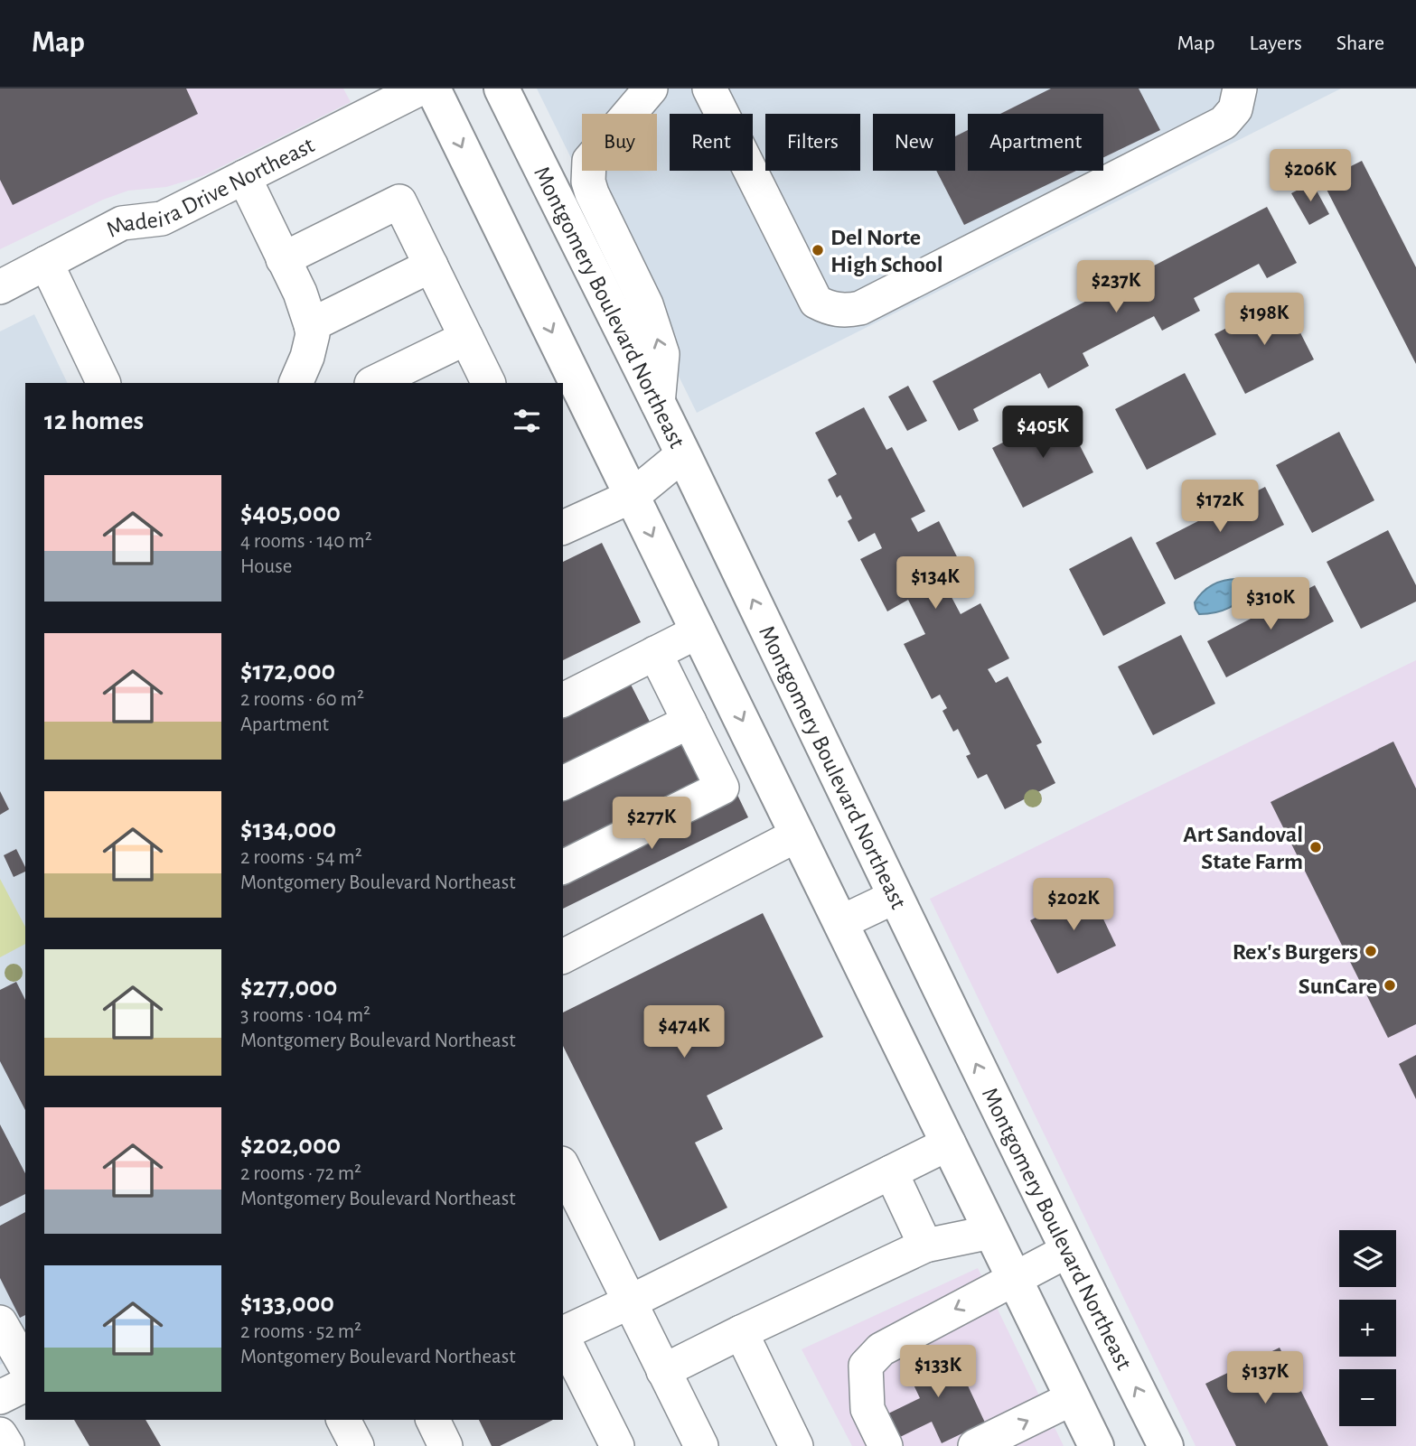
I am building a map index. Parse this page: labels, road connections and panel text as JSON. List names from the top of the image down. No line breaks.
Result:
{"streets":{"main road":["Montgomery Boulevard Northeast"],"street":["Madeira Drive Northeast"]},"places":["Del Norte High School","Art Sandoval State Farm","Rex's Burgers","SunCare"],"page":{"header":"Map","nav":["Map","Layers","Share"],"chip":["Buy","Rent","Filters","New","Apartment"],"price":["$206K","$237K","$198K","$405K","$172K","$134K","$310K","$277K","$202K","$474K","$133K","$137K"],"heading":"12 homes","list":[{"name":"$405,000","note":"4 rooms · 140 m² · House"},{"name":"$172,000","note":"2 rooms · 60 m² · Apartment"},{"name":"$134,000","note":"2 rooms · 54 m² · Montgomery Boulevard Northeast"},{"name":"$277,000","note":"3 rooms · 104 m² · Montgomery Boulevard Northeast"},{"name":"$202,000","note":"2 rooms · 72 m² · Montgomery Boulevard Northeast"},{"name":"$133,000","note":"2 rooms · 52 m² · Montgomery Boulevard Northeast"}],"map_buttons":["+","−"]}}
